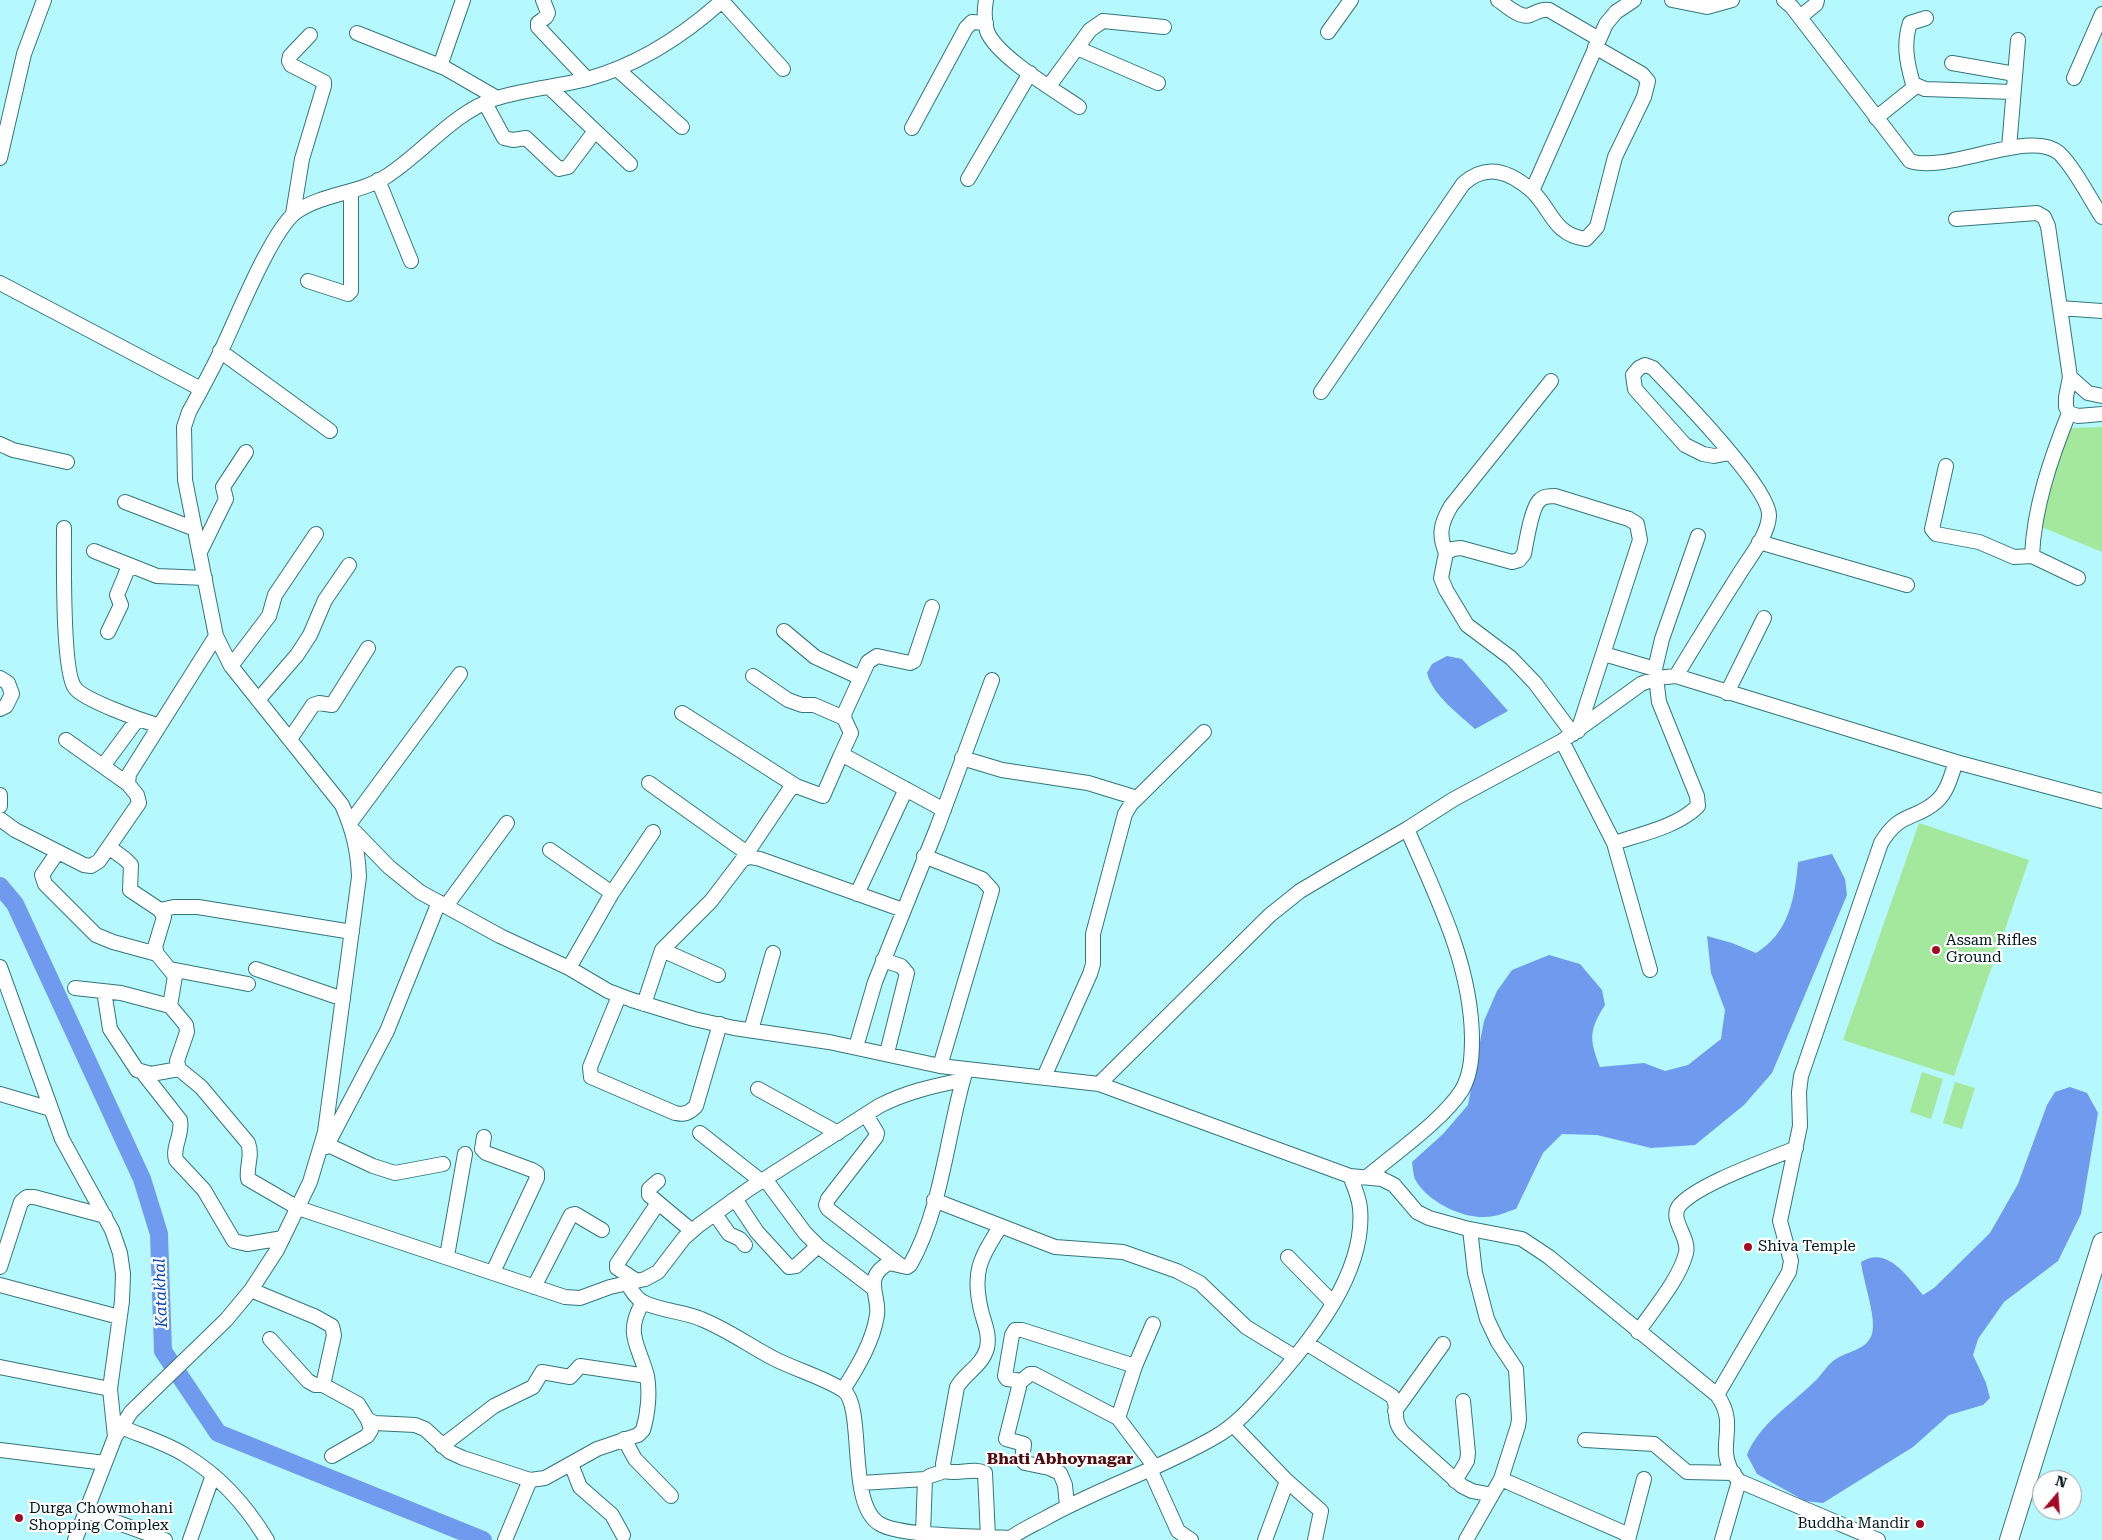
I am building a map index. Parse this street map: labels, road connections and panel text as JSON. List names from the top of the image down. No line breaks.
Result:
{"districts":["Bhati Abhoynagar"],"water":["Katakhal"],"places":["Assam Rifles Ground","Shiva Temple","Durga Chowmohani Shopping Complex","Buddha Mandir"],"north":"top"}
